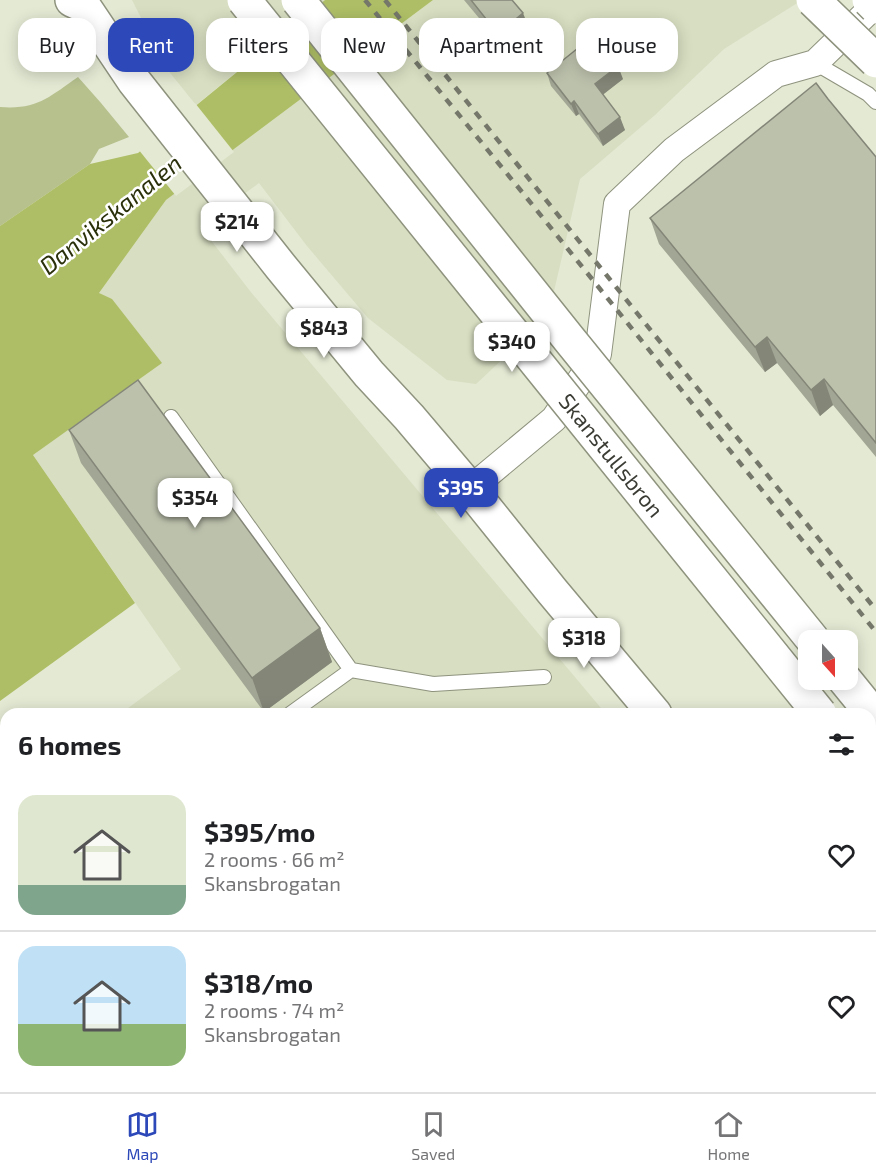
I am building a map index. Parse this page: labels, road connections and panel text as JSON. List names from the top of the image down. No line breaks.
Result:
{"streets":{"main road":["Skanstullsbron"]},"water":["Danvikskanalen"],"north":"bottom","page":{"chip":["Buy","Rent","Filters","New","Apartment","House"],"price":["$214","$843","$340","$395","$354","$318"],"heading":"6 homes","list":[{"name":"$395/mo","note":"2 rooms · 66 m² · Skansbrogatan"},{"name":"$318/mo","note":"2 rooms · 74 m² · Skansbrogatan"}],"tabs":["Map","Saved","Home"]}}
